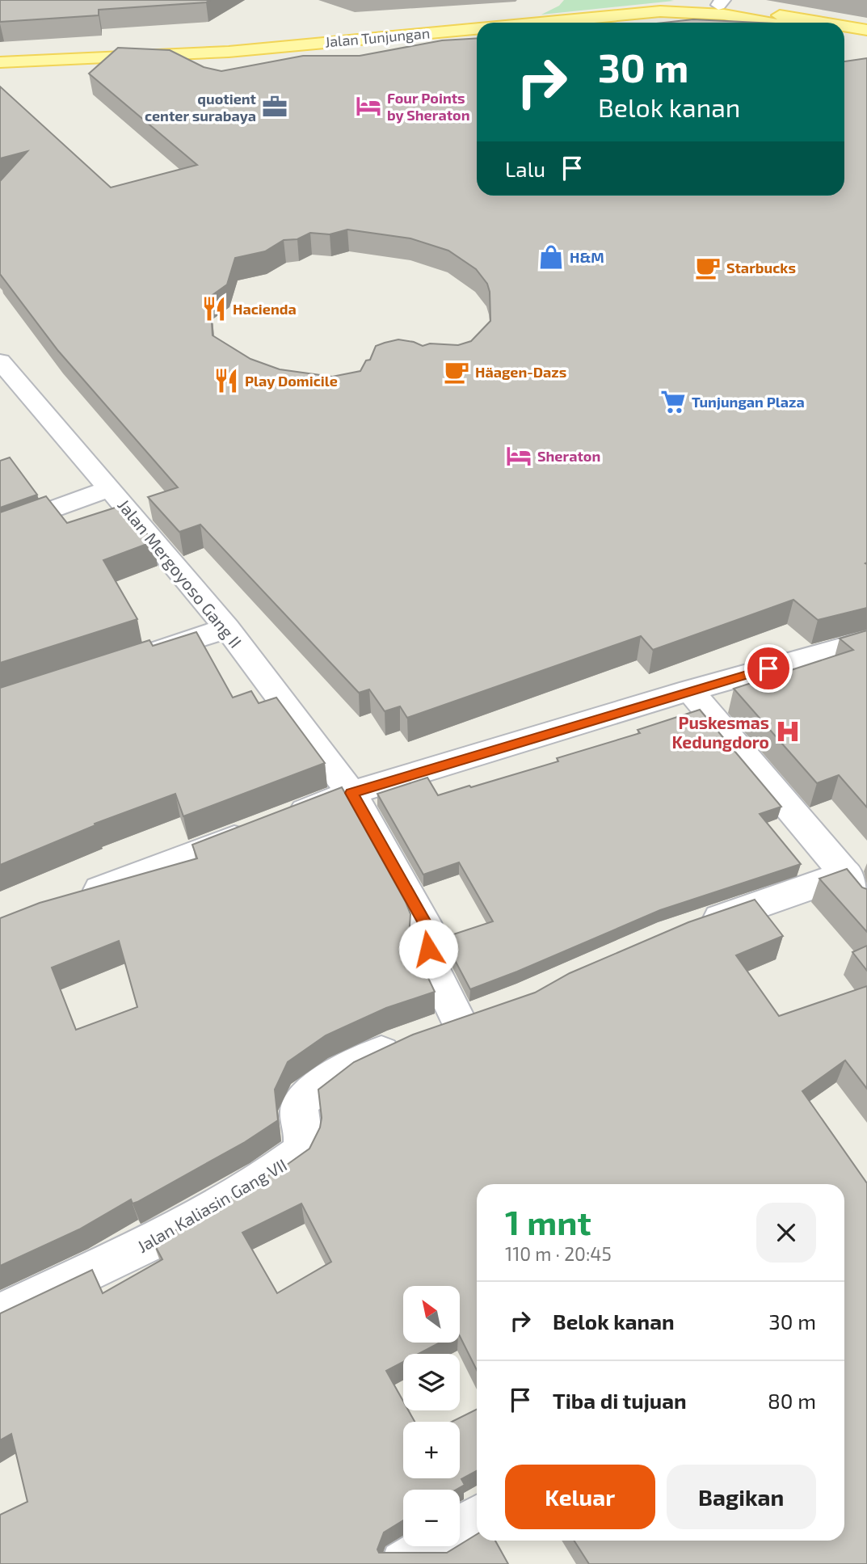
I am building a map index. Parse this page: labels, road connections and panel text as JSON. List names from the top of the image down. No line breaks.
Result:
{"streets":{"main road":["Jalan Tunjungan"],"street":["Jalan Mergoyoso Gang II","Jalan Kaliasin Gang VII"]},"crossings":[["Jalan Mergoyoso Gang II","Jalan Kaliasin Gang VII"]],"places":{"hotel":["Four Points by Sheraton","Sheraton"],"office":["quotient center surabaya"],"shop":["H&M"],"cafe":["Starbucks","Häagen-Dazs"],"restaurant":["Hacienda","Play Domicile"],"supermarket":["Tunjungan Plaza"],"hospital":["Puskesmas Kedungdoro"]},"north":"top left","page":{"turn":["30 m","Belok kanan"],"then":"Lalu","heading":["1 mnt","110 m · 20:45"],"list":[{"name":"Belok kanan","value":"30 m"},{"name":"Tiba di tujuan","value":"80 m"}],"map_buttons":["+","−"],"buttons":["Keluar","Bagikan"]}}
